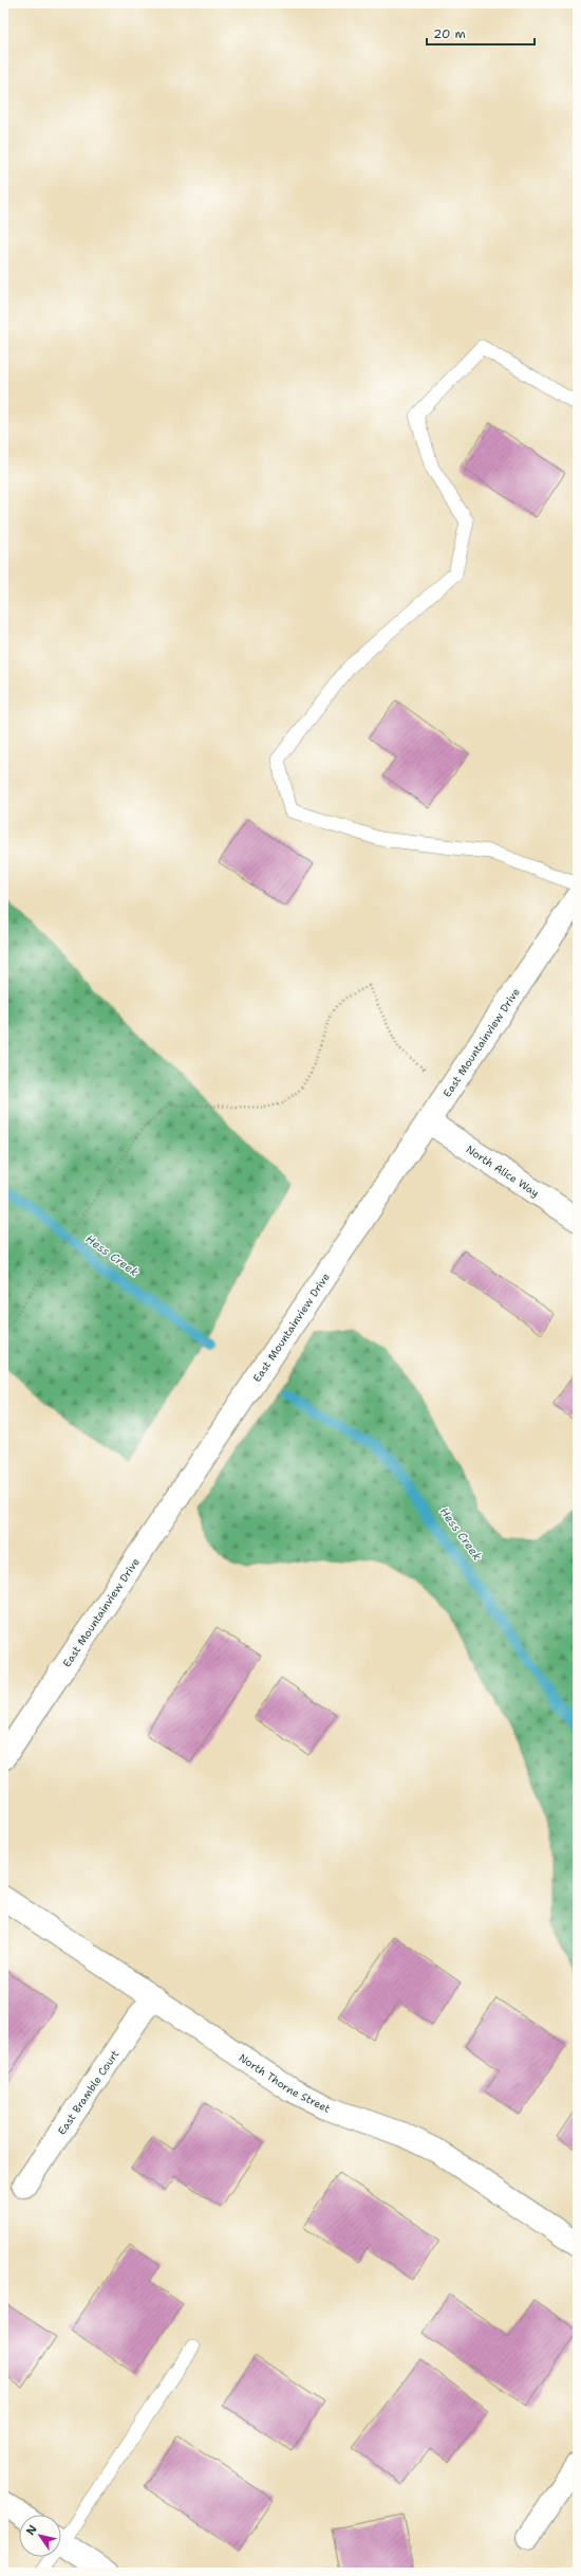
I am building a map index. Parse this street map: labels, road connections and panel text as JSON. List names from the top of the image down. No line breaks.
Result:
{"streets":{"street":["East Mountainview Drive","North Alice Way","North Thorne Street","East Bramble Court"]},"crossings":[["East Mountainview Drive","North Alice Way"],["North Thorne Street","East Bramble Court"]],"water":["Hess Creek"],"scale_bar":"20 m","north":"top left"}
